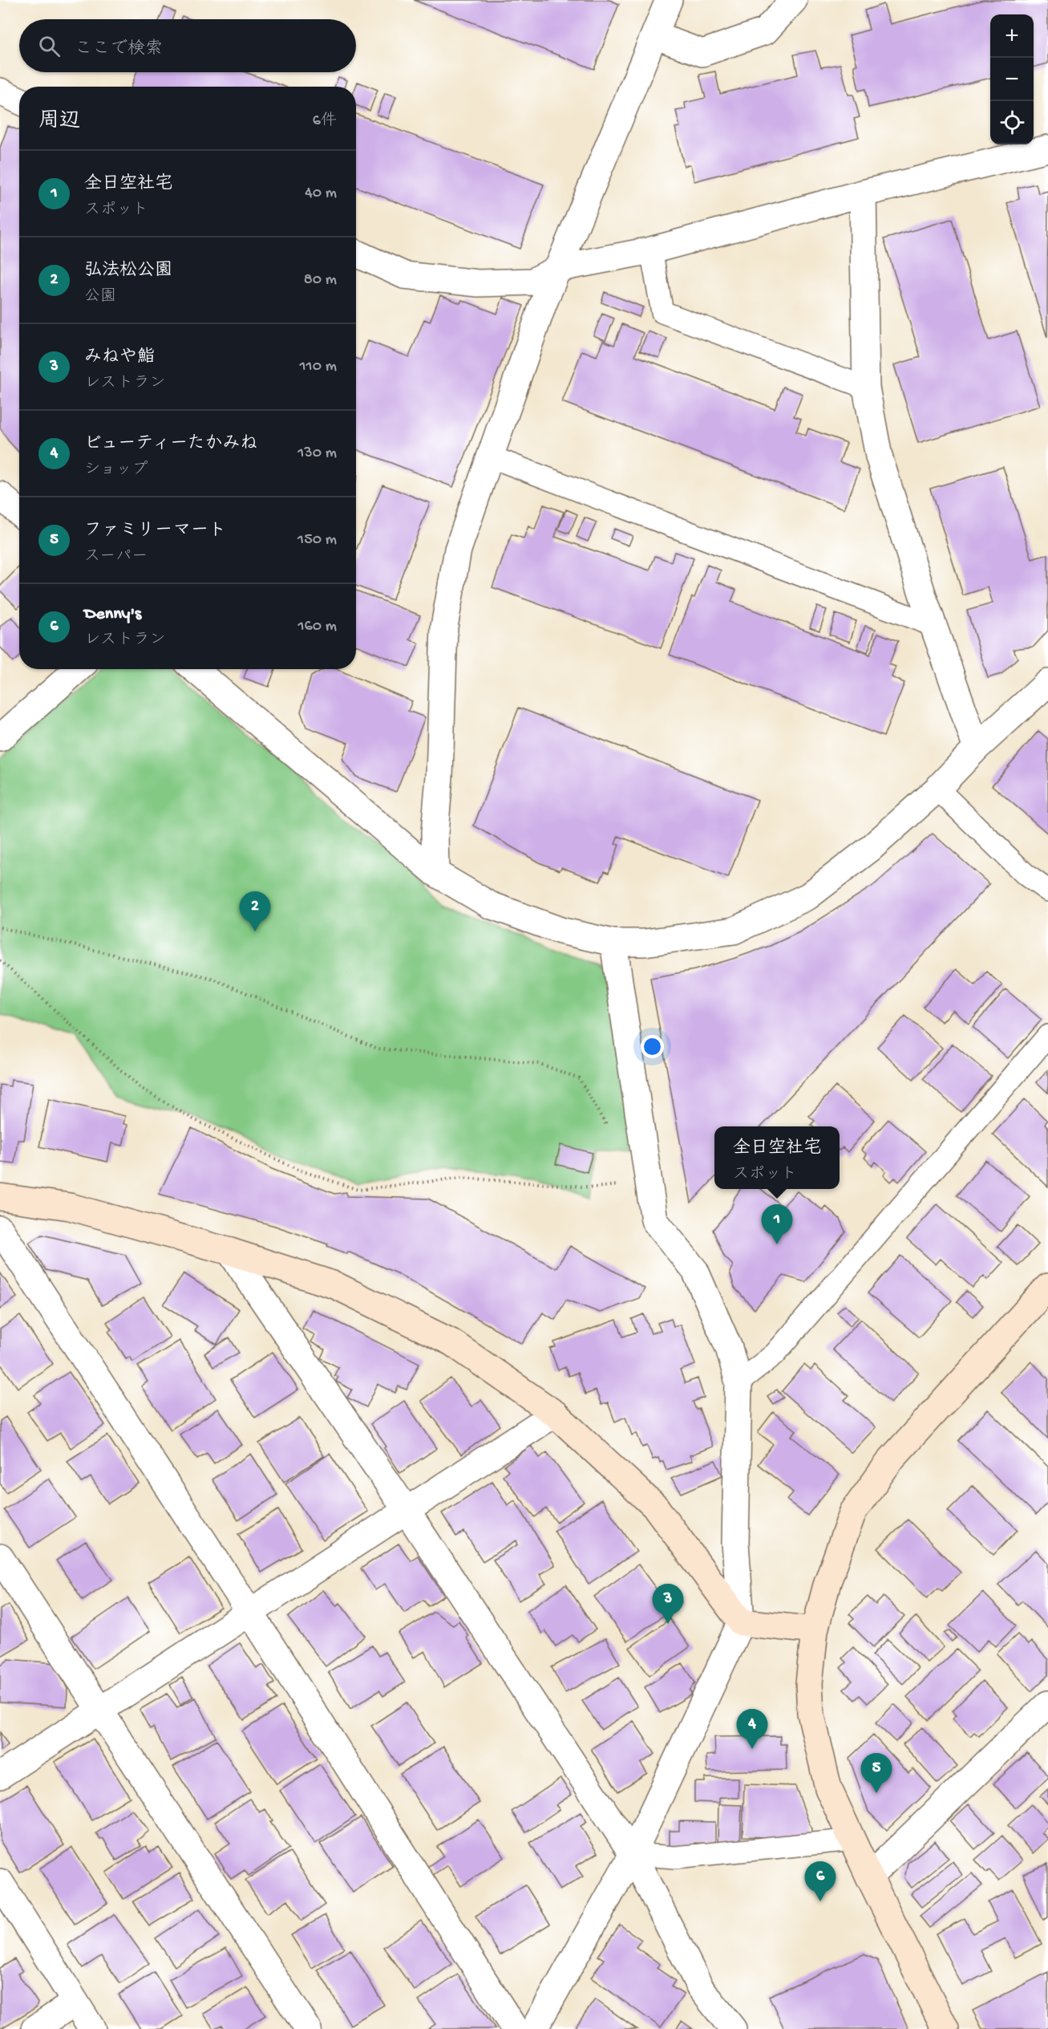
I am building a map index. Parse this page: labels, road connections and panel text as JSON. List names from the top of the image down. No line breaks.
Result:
{"page":{"map_buttons":["+","−"],"search":"ここで検索","heading":["周辺","6件"],"list":[{"mark":"1","name":"全日空社宅","note":"スポット","value":"40 m"},{"mark":"2","name":"弘法松公園","note":"公園","value":"80 m"},{"mark":"3","name":"みねや鮨","note":"レストラン","value":"110 m"},{"mark":"4","name":"ビューティーたかみね","note":"ショップ","value":"130 m"},{"mark":"5","name":"ファミリーマート","note":"スーパー","value":"150 m"},{"mark":"6","name":"Denny's","note":"レストラン","value":"160 m"}],"pins":["2","1","3","4","5","6"],"popup":["全日空社宅","スポット"]}}
